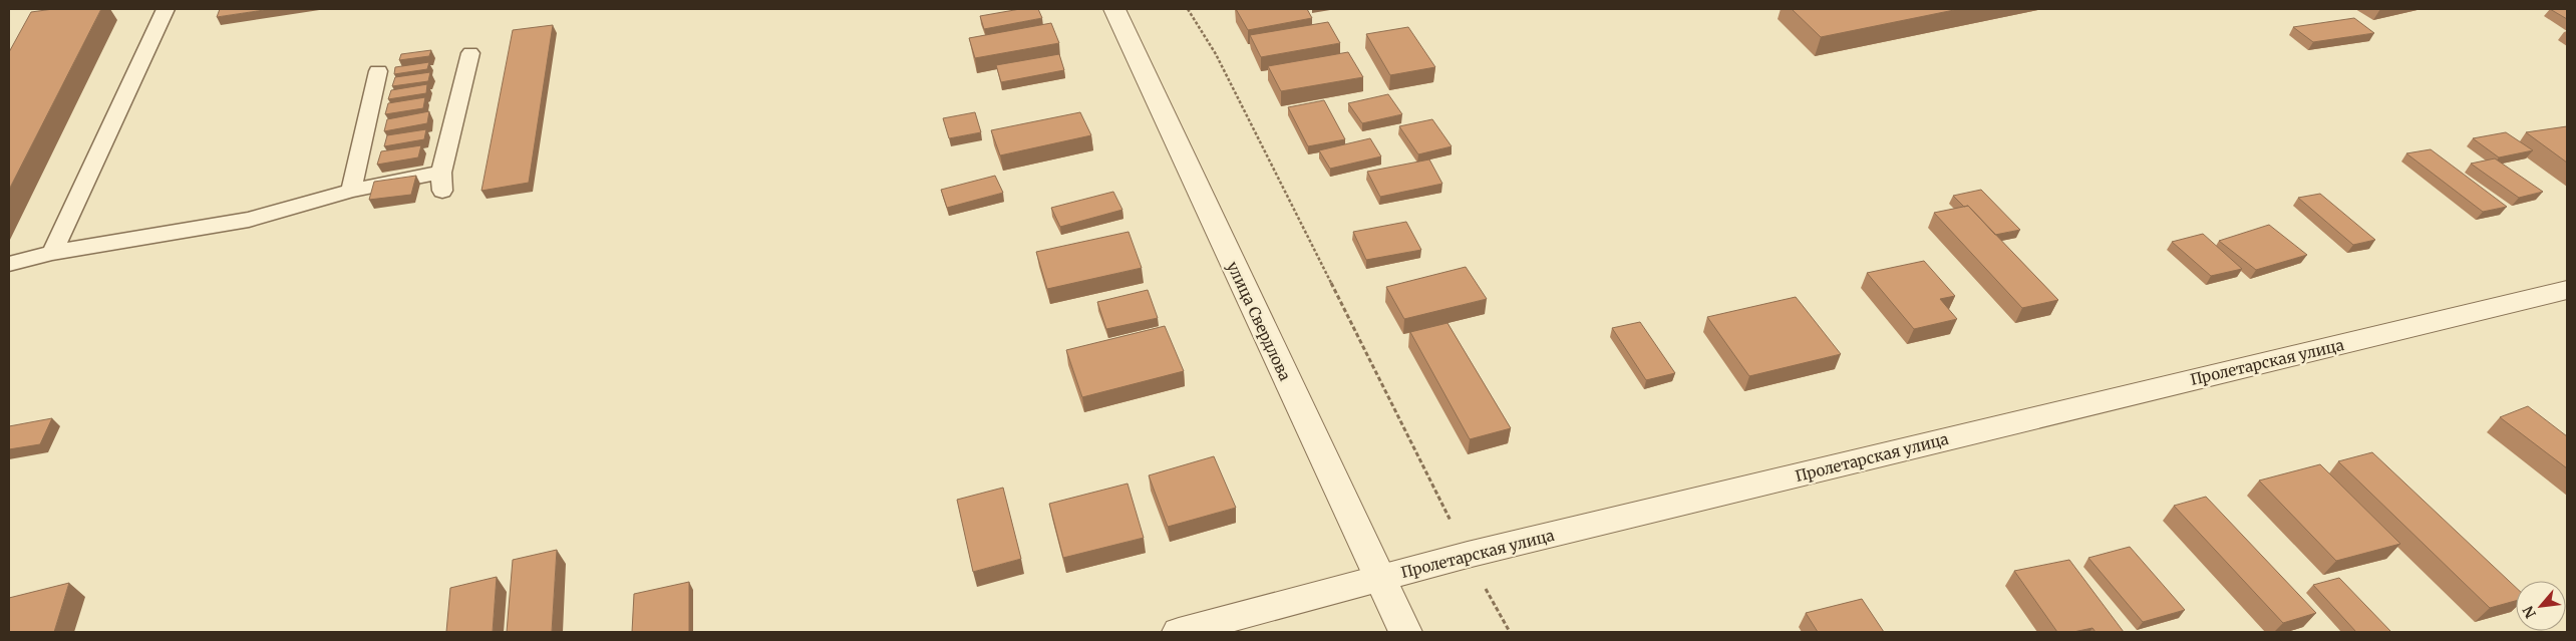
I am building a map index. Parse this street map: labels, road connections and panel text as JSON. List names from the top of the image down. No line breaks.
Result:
{"streets":{"street":["улица Свердлова","Пролетарская улица"]},"crossings":[["улица Свердлова","Пролетарская улица"]],"north":"bottom left"}
